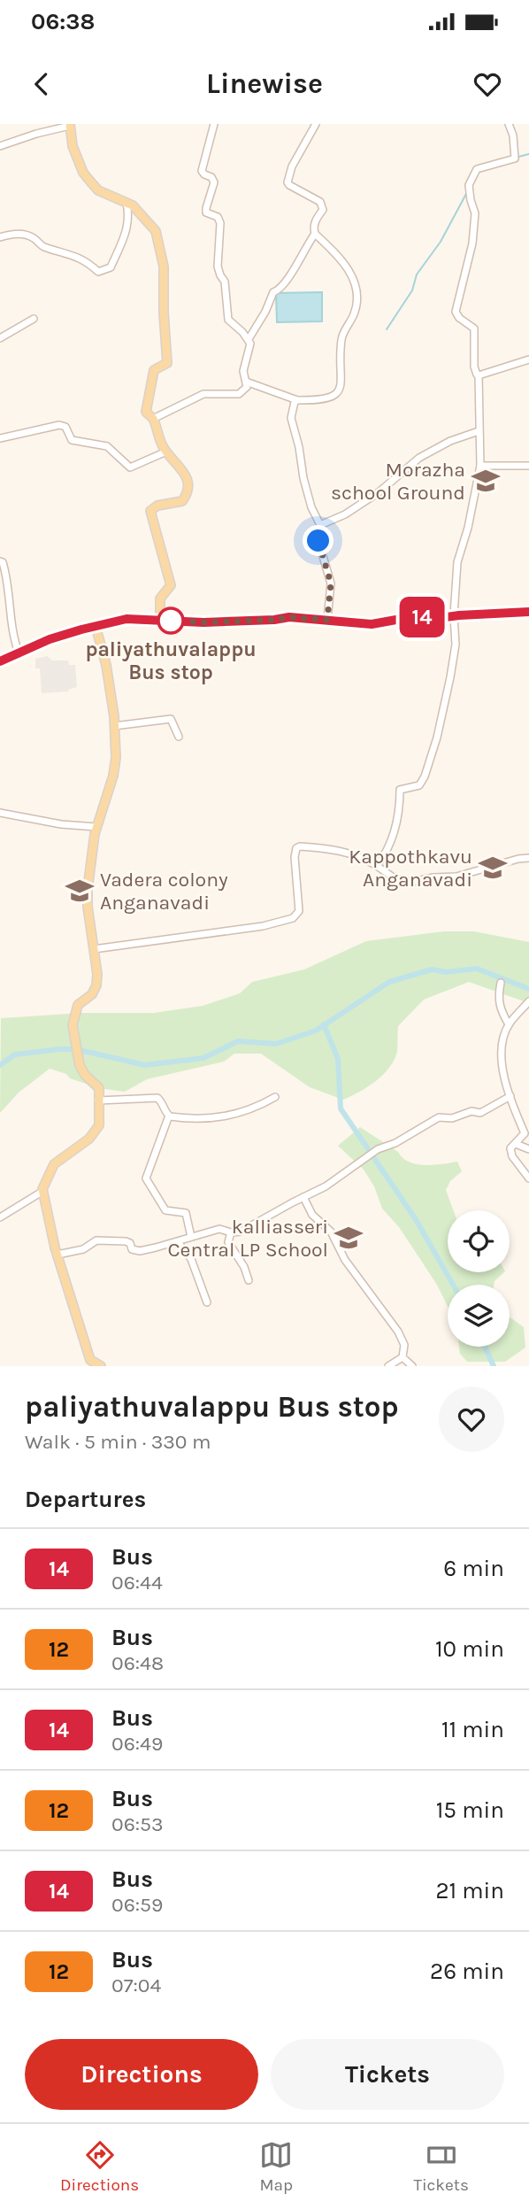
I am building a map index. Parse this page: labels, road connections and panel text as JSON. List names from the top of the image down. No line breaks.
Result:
{"places":{"school or university":["Morazha school Ground","Kappothkavu Anganavadi","Vadera colony Anganavadi","kalliasseri Central LP School"],"other":["paliyathuvalappu Bus stop"]},"lines":["bus line 14"],"page":{"status":"06:38","header":"Linewise","on_map":"14","heading":[["paliyathuvalappu Bus stop","Walk · 5 min · 330 m"],"Departures"],"list":[{"mark":"14","name":"Bus","note":"06:44","value":"6 min"},{"mark":"12","name":"Bus","note":"06:48","value":"10 min"},{"mark":"14","name":"Bus","note":"06:49","value":"11 min"},{"mark":"12","name":"Bus","note":"06:53","value":"15 min"},{"mark":"14","name":"Bus","note":"06:59","value":"21 min"},{"mark":"12","name":"Bus","note":"07:04","value":"26 min"}],"buttons":["Directions","Tickets"],"tabs":["Directions","Map","Tickets"]}}
